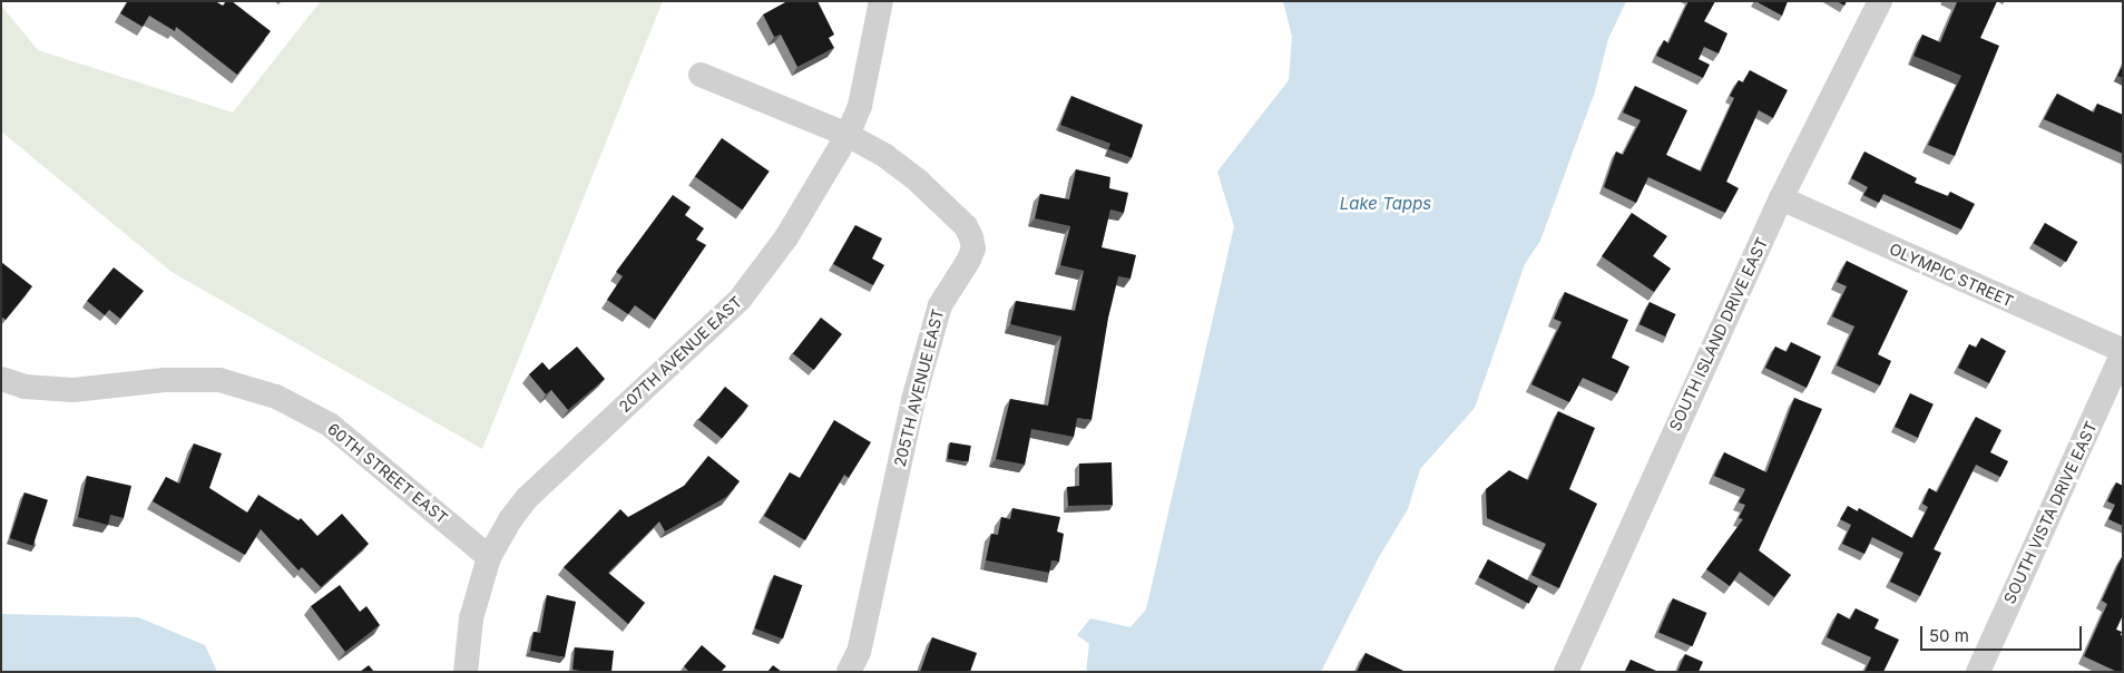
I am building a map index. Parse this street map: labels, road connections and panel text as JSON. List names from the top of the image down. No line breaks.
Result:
{"streets":{"street":["OLYMPIC STREET","SOUTH ISLAND DRIVE EAST","207TH AVENUE EAST","205TH AVENUE EAST","60TH STREET EAST","SOUTH VISTA DRIVE EAST"]},"crossings":[["OLYMPIC STREET","SOUTH ISLAND DRIVE EAST"],["OLYMPIC STREET","SOUTH VISTA DRIVE EAST"],["207TH AVENUE EAST","205TH AVENUE EAST"],["207TH AVENUE EAST","60TH STREET EAST"]],"water":["Lake Tapps"],"scale_bar":"50 m"}
